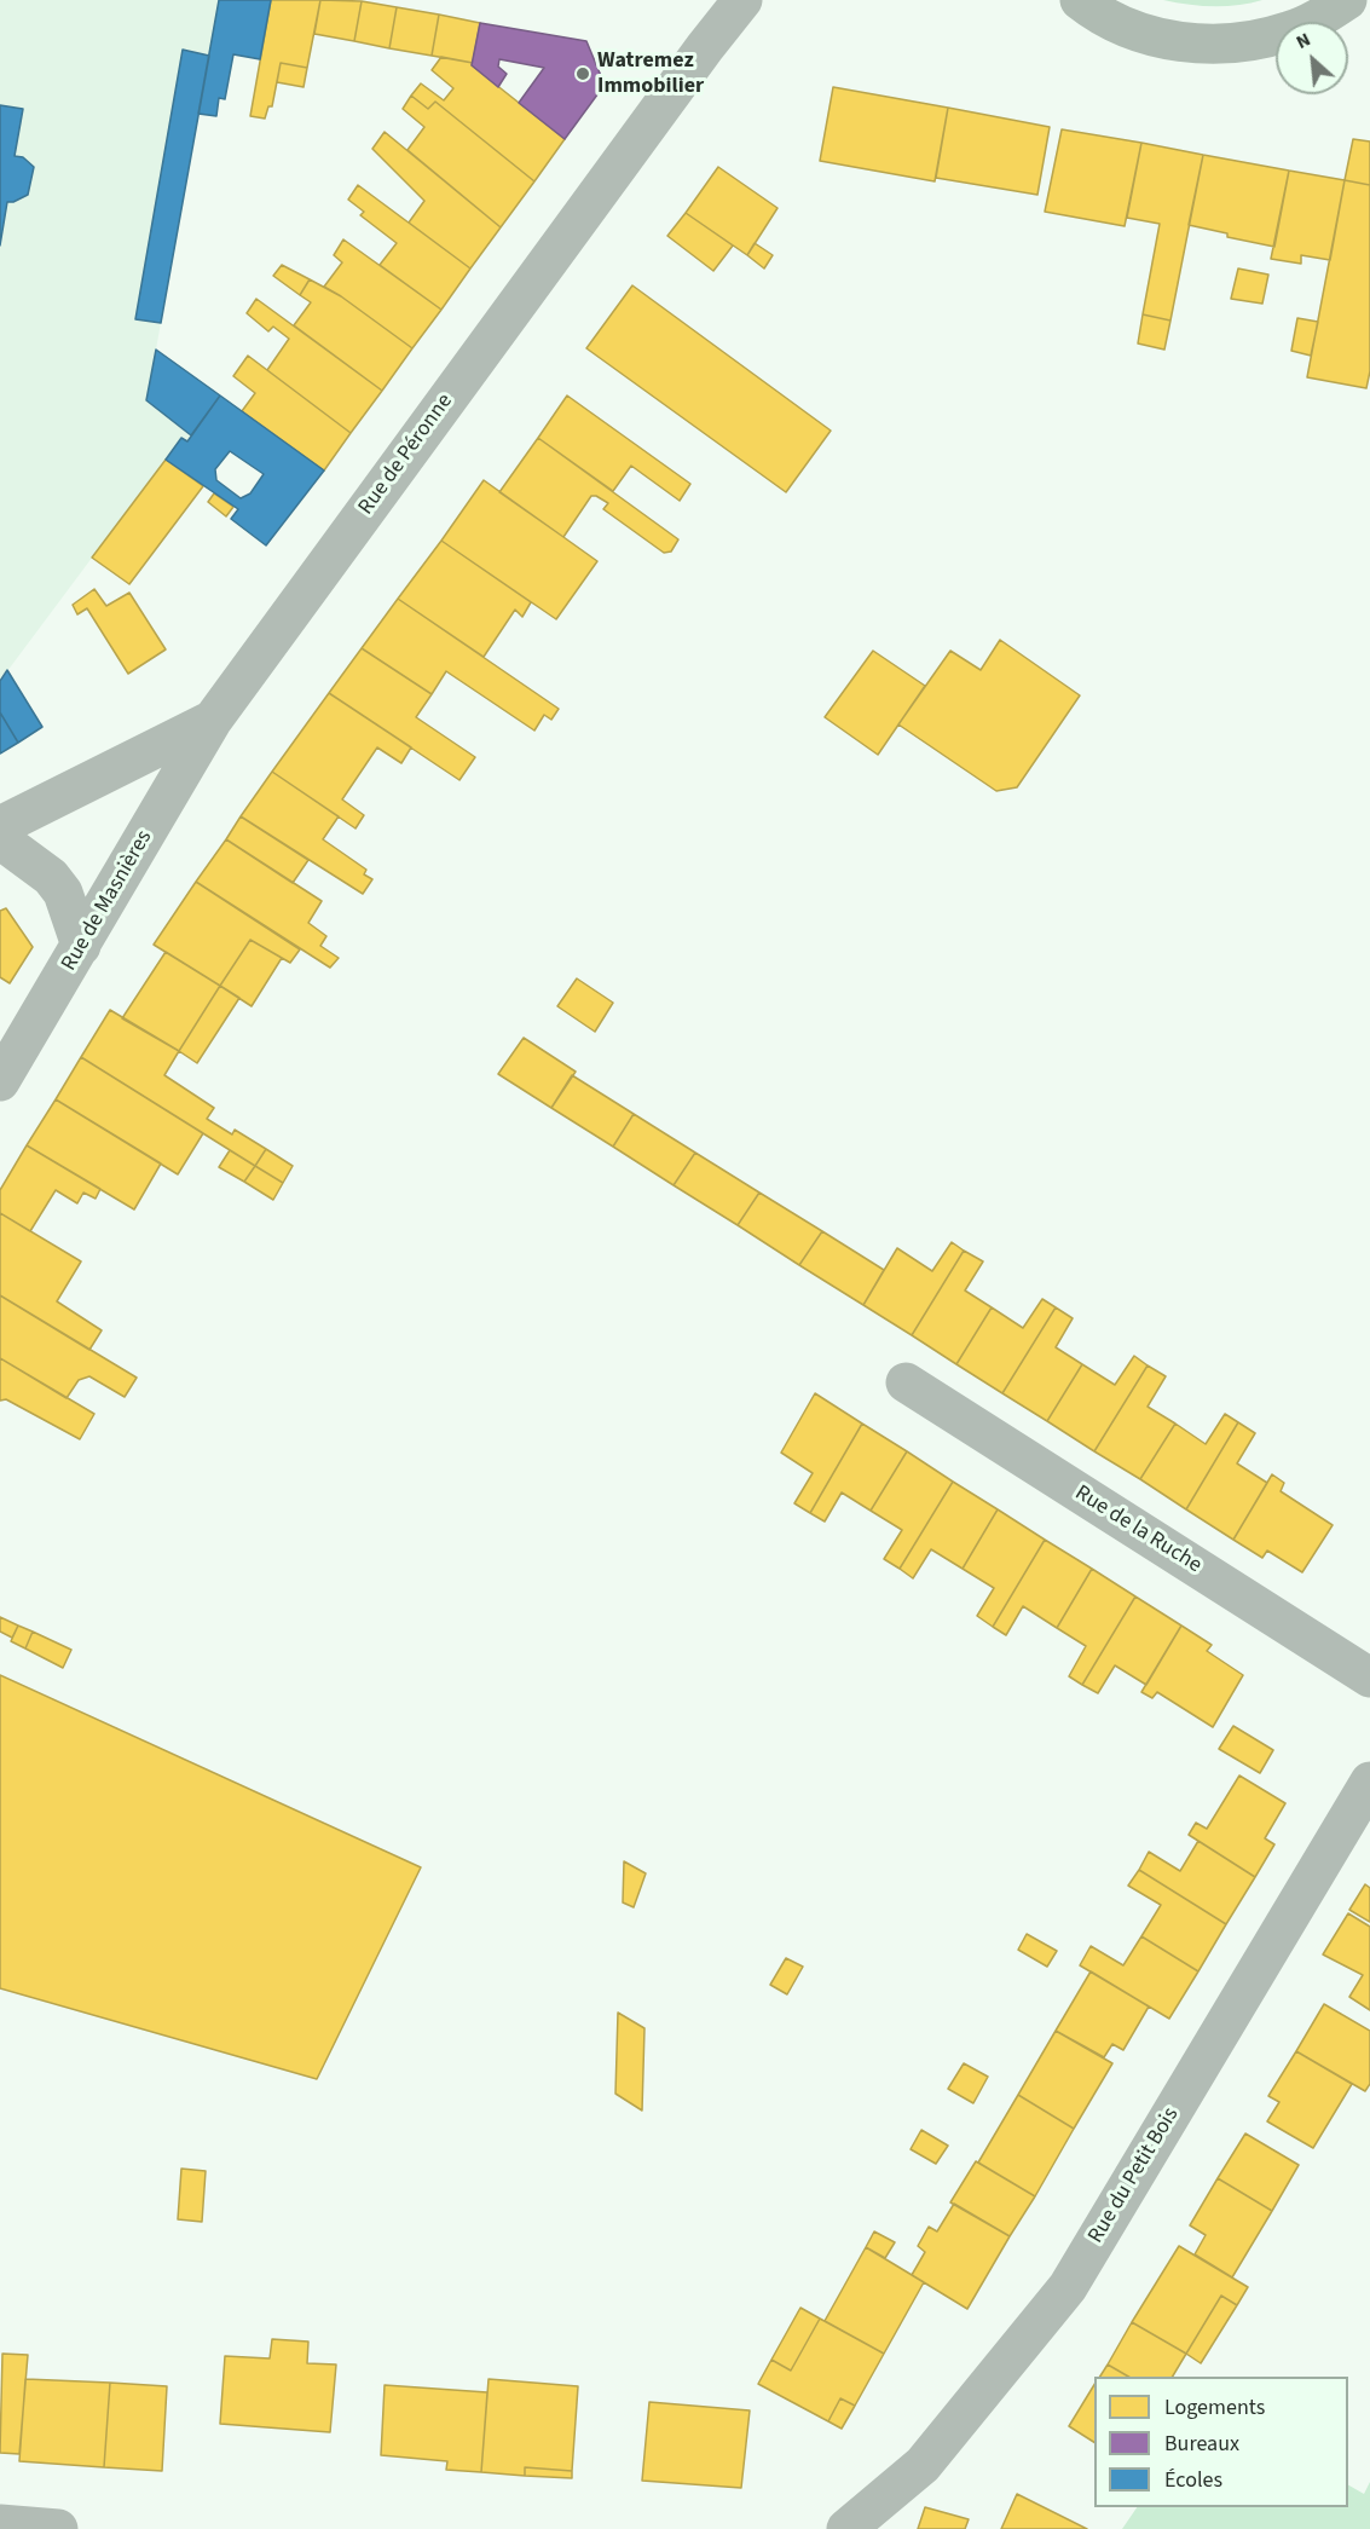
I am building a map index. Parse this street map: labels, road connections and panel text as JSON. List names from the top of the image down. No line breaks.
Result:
{"streets":{"street":["Rue de Péronne","Rue de Masnières","Rue de la Ruche","Rue du Petit Bois"]},"crossings":[["Rue de Péronne","Rue de Masnières"]],"places":["Watremez Immobilier"],"legend":["Logements","Bureaux","Écoles"],"north":"top left"}
